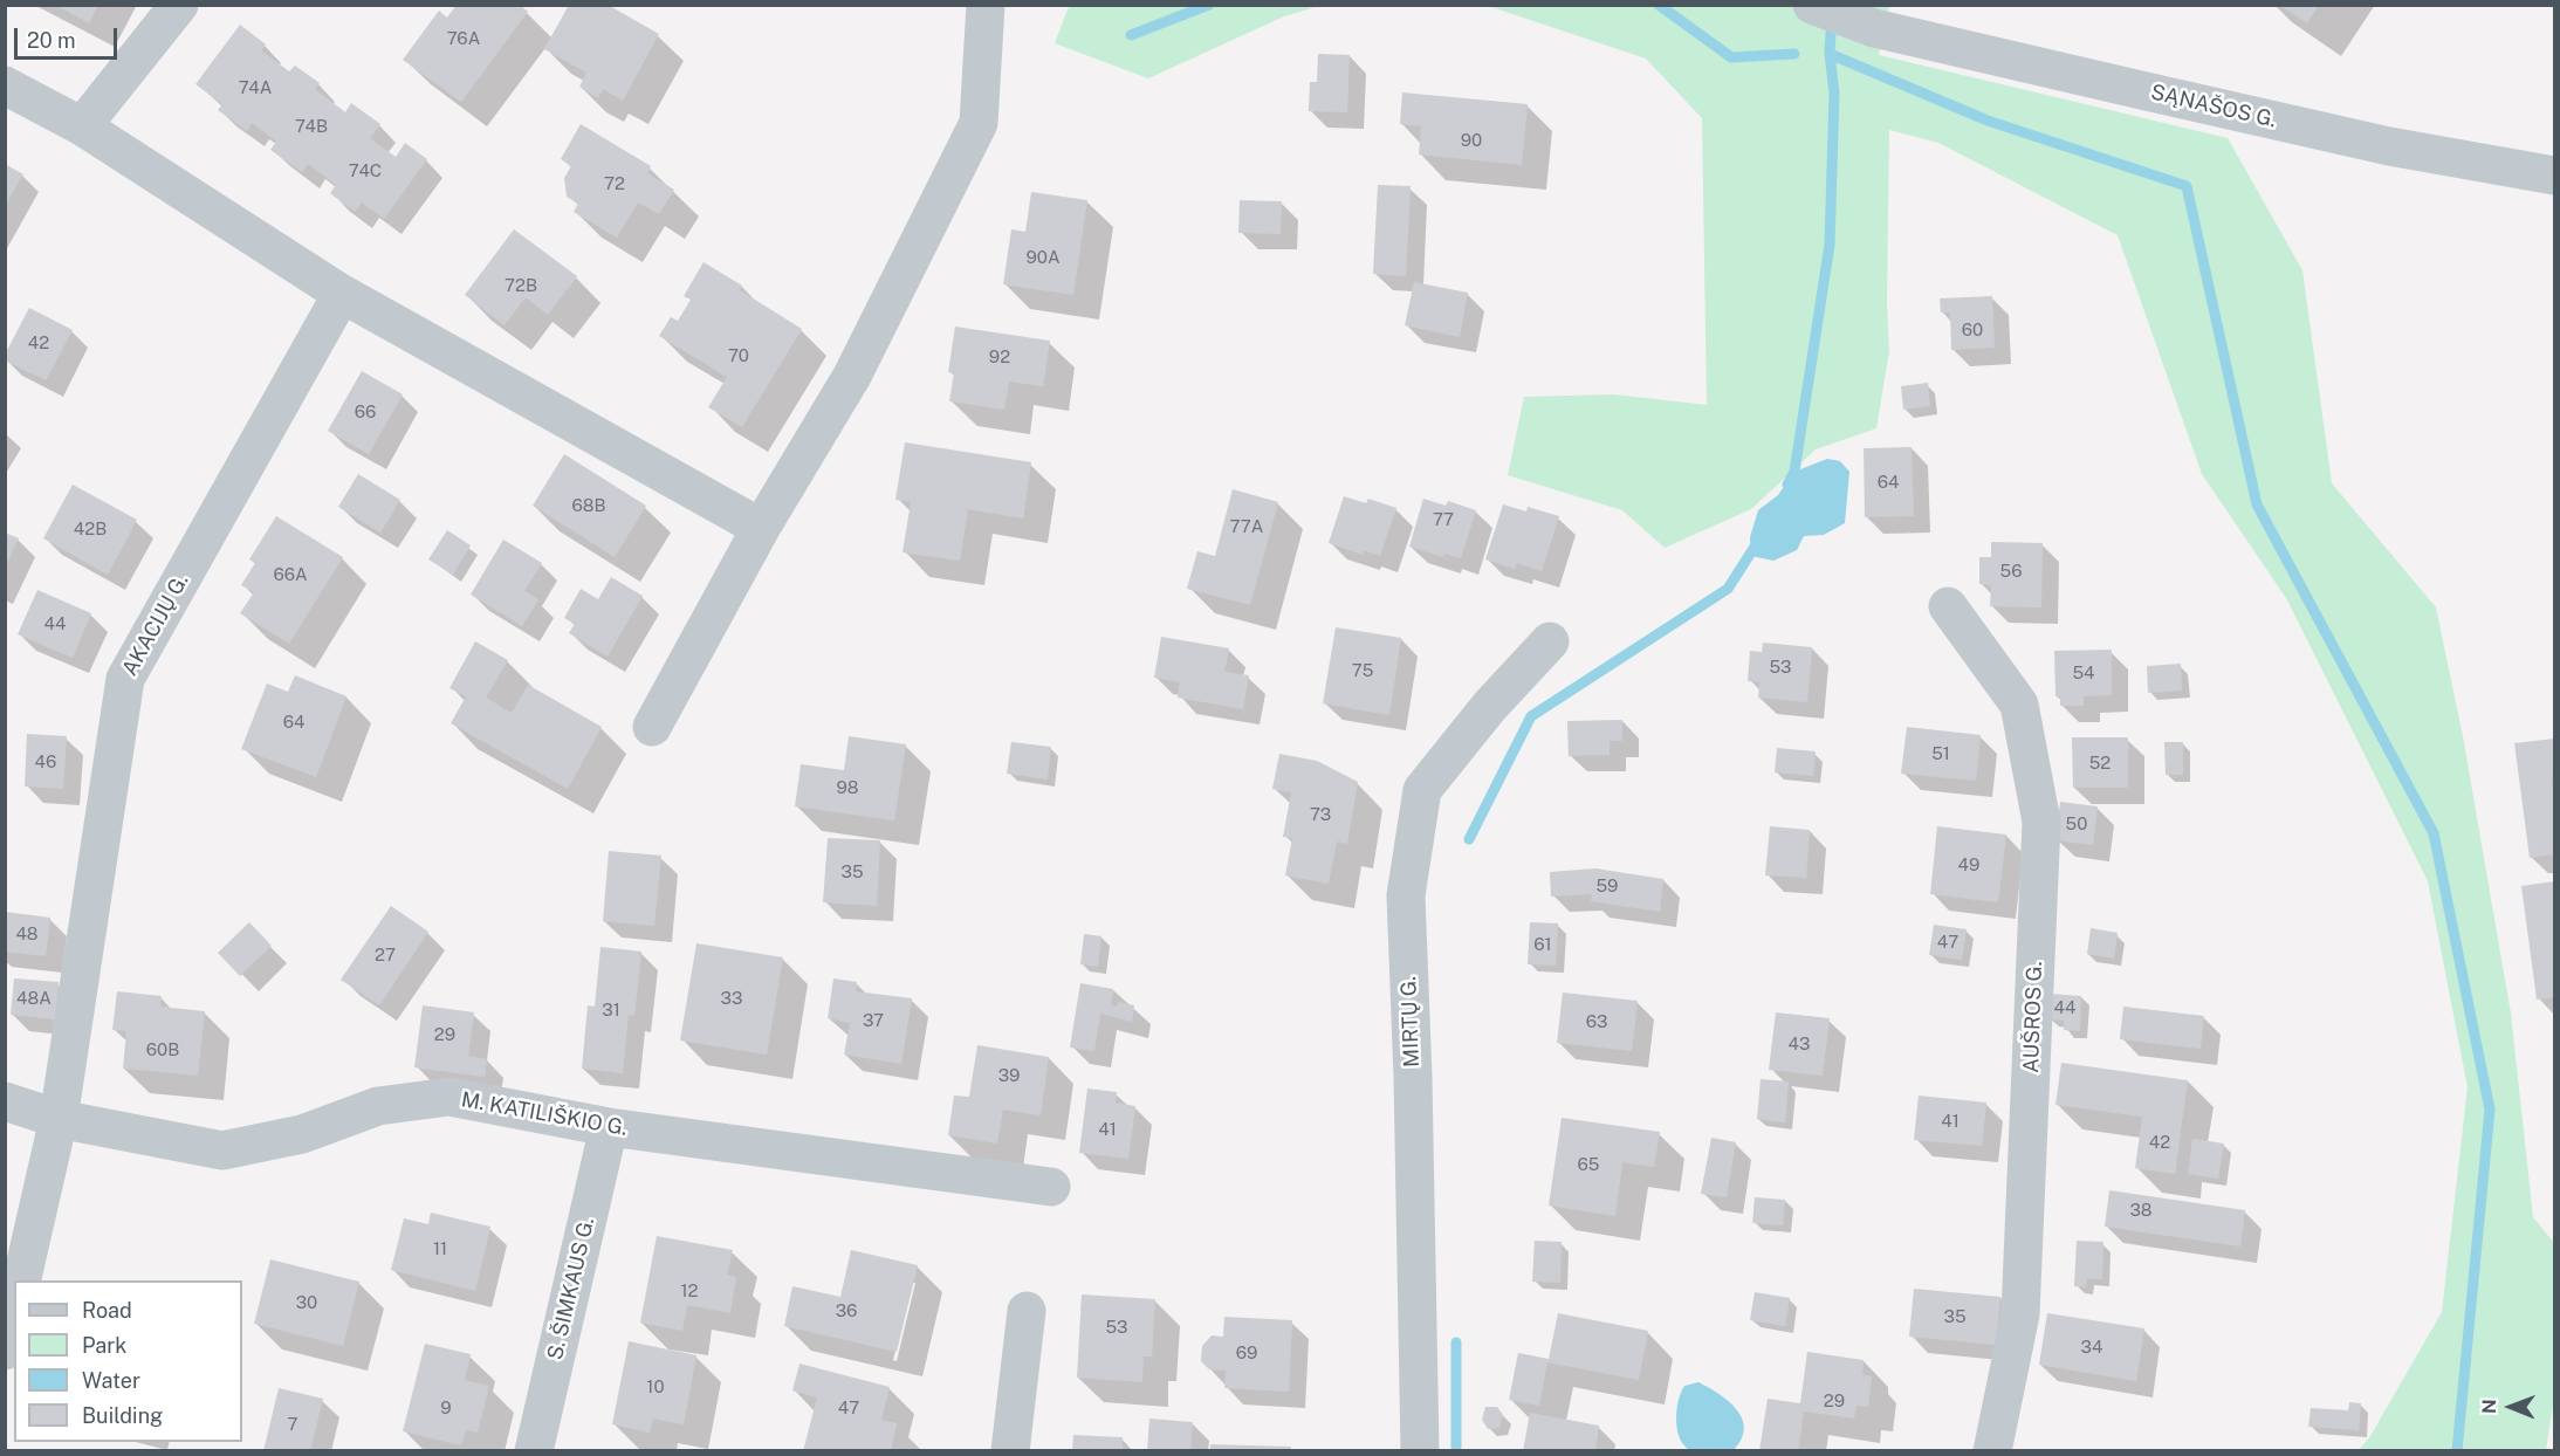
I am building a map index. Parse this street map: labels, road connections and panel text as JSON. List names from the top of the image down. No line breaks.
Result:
{"streets":{"street":["SĄNAŠOS G.","AKACIJŲ G.","AUŠROS G.","MIRTŲ G.","M. KATILIŠKIO G.","S. ŠIMKAUS G."]},"crossings":[["AKACIJŲ G.","M. KATILIŠKIO G."],["M. KATILIŠKIO G.","S. ŠIMKAUS G."]],"house_numbers":["76A","74A","74B","90","74C","72","90A","72B","60","42","70","92","66","64","68B","77","77A","42B","56","66A","44","53","75","54","64","51","46","52","98","73","50","49","35","59","48","47","61","27","48A","33","44","31","37","63","29","43","60B","39","41","41","42","65","38","11","12","30","36","35","53","34","69","10","29","9","47","7"],"legend":["Road","Park","Water","Building"],"scale_bar":"20 m","north":"left"}
